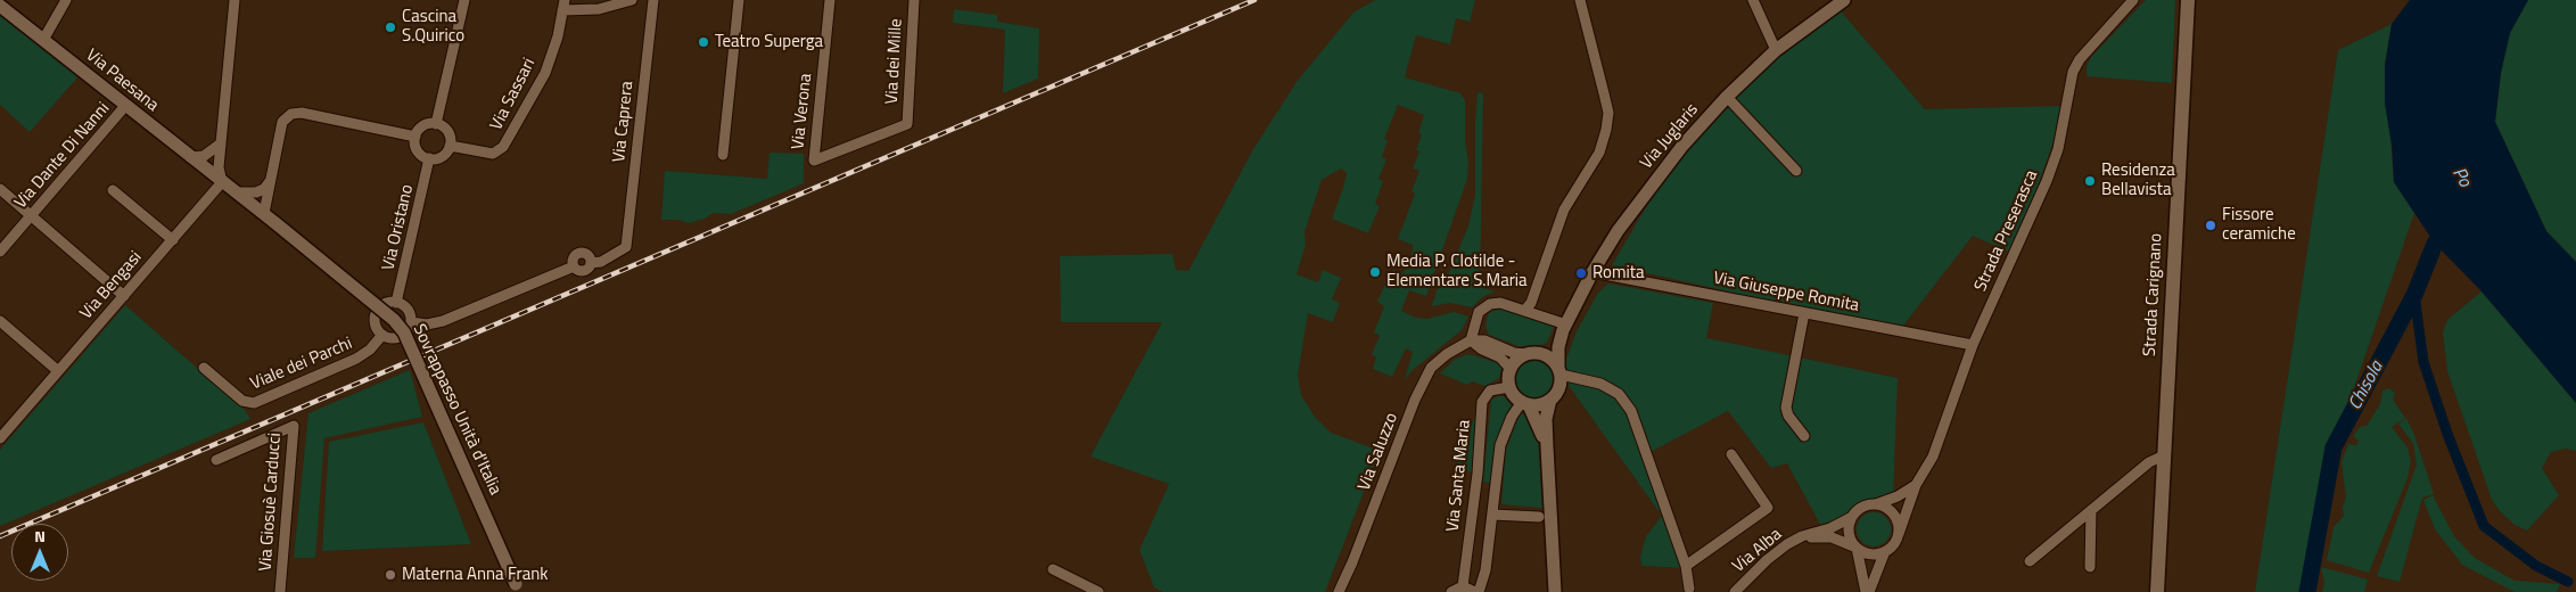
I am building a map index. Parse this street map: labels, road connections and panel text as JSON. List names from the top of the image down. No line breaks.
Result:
{"streets":{"main road":["Strada Carignano"],"street":["Via dei Mille","Via Paesana","Via Sassari","Via Verona","Via Caprera","Via Juglaris","Via Dante Di Nanni","Via Oristano","Strada Preserasca","Via Bengasi","Via Giuseppe Romita","Viale dei Parchi","Sovrappasso Unità d'Italia","Via Saluzzo","Via Santa Maria","Via Giosuè Carducci","Via Alba"]},"crossings":[["Via dei Mille","Via Verona"],["Via Paesana","Via Dante Di Nanni"],["Via Paesana","Via Bengasi"],["Via Paesana","Sovrappasso Unità d'Italia"],["Via Sassari","Via Oristano"],["Via Caprera","Via Oristano"],["Via Caprera","Viale dei Parchi"],["Via Juglaris","Via Giuseppe Romita"],["Via Juglaris","Via Santa Maria"],["Via Oristano","Viale dei Parchi"],["Strada Preserasca","Via Giuseppe Romita"],["Strada Preserasca","Via Alba"],["Via Bengasi","Sovrappasso Unità d'Italia"]],"water":["Po","Chisola"],"places":["Cascina S.Quirico","Teatro Superga","Residenza Bellavista","Fissore ceramiche","Media P. Clotilde - Elementare S.Maria","Romita","Materna Anna Frank"],"north":"top"}
